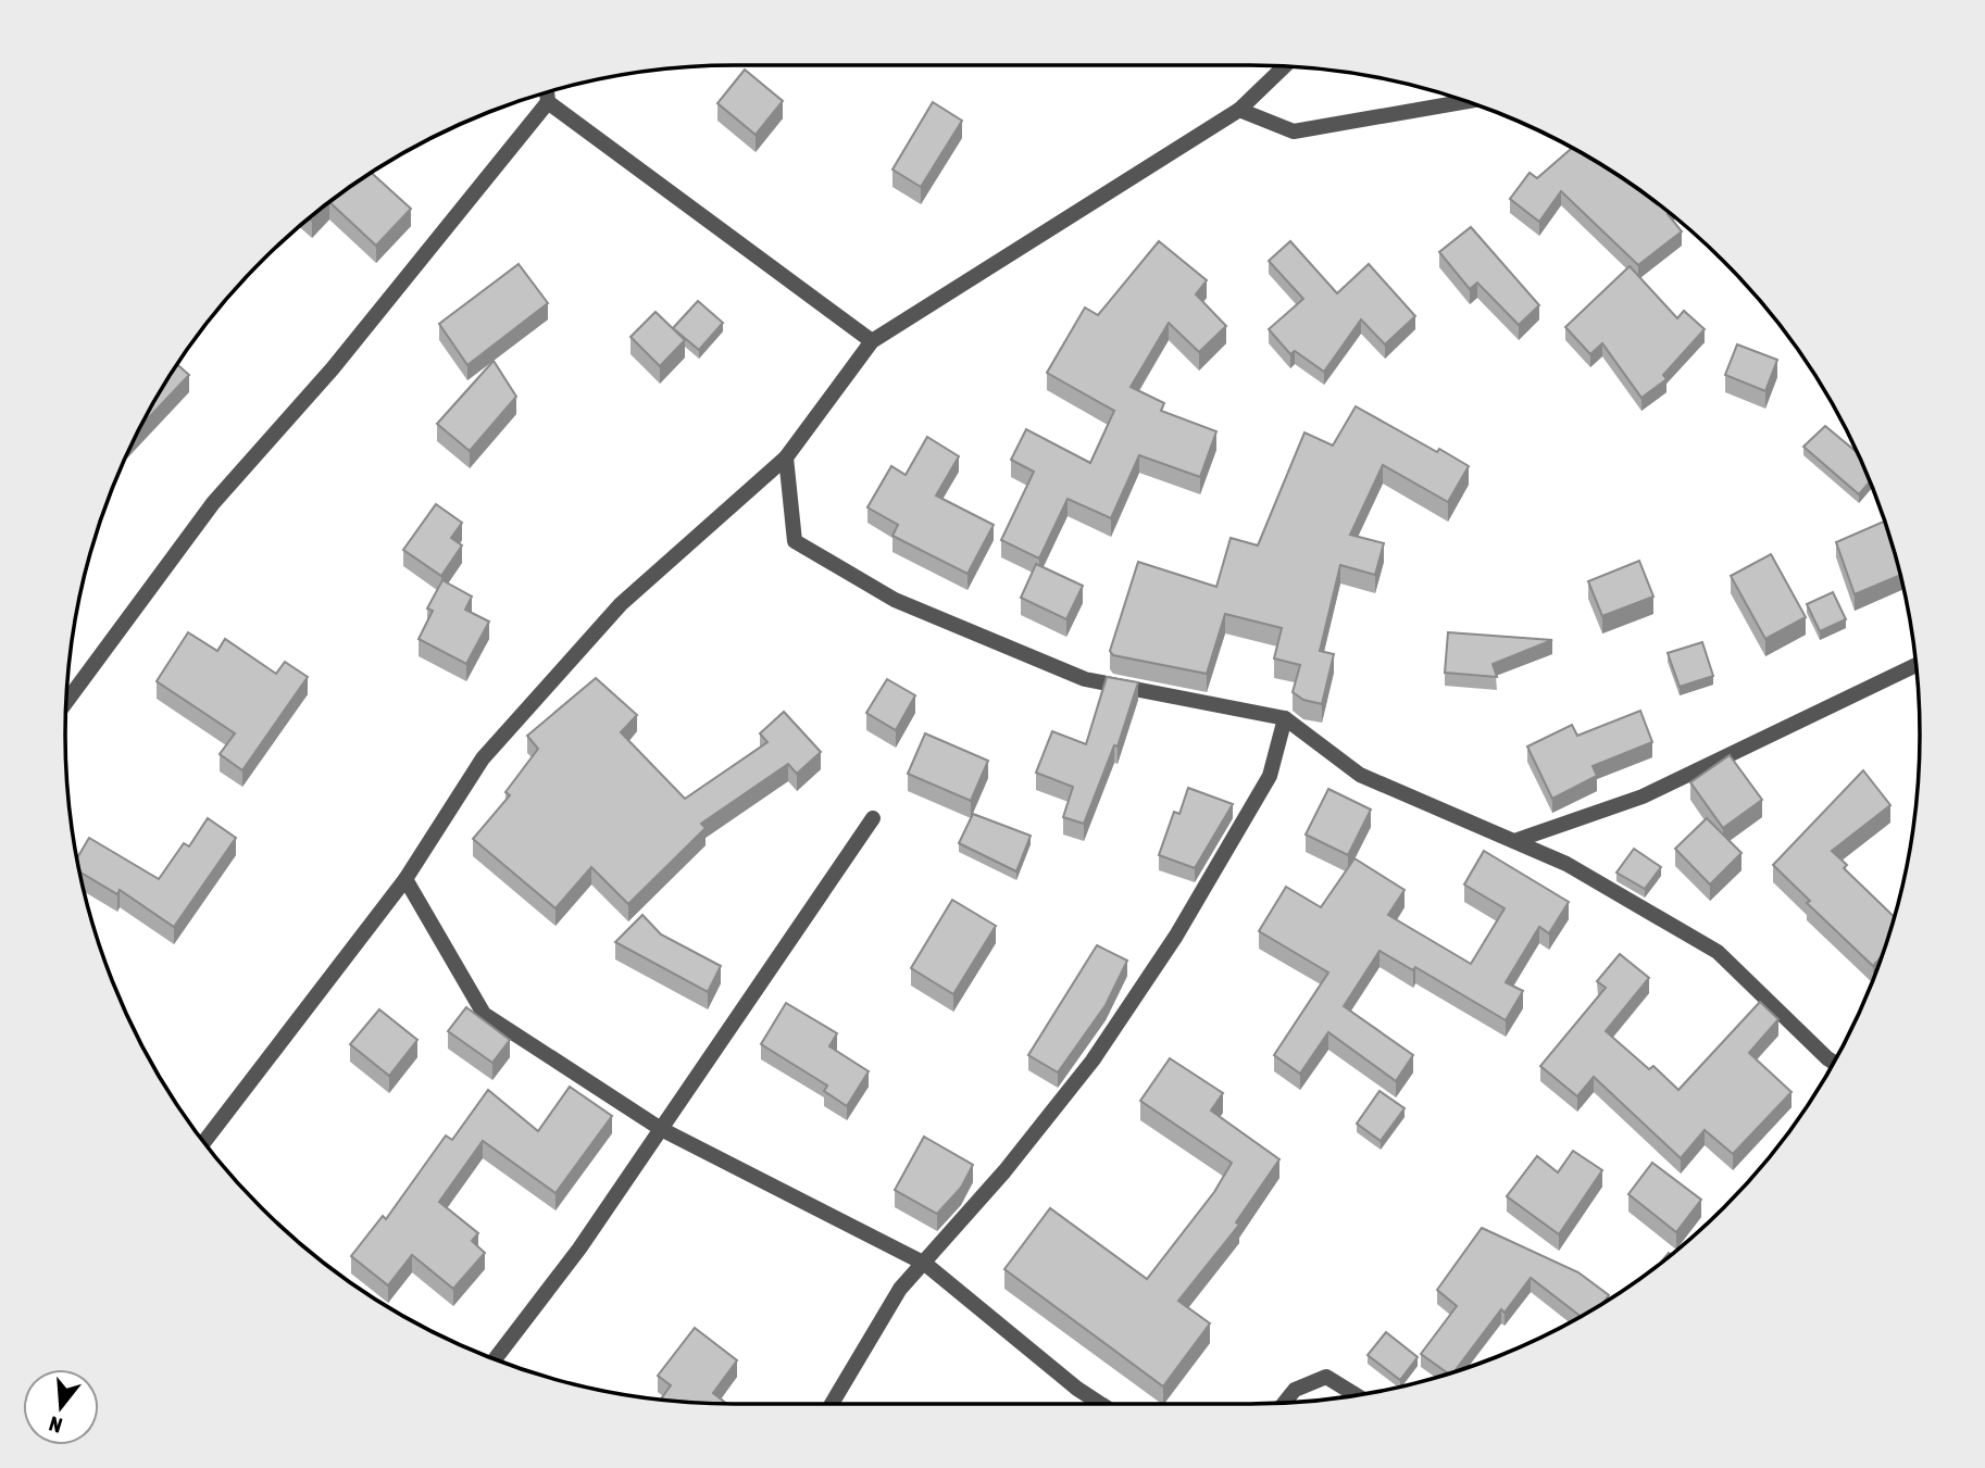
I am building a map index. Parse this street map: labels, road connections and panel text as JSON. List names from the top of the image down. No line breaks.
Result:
{"north":"bottom"}
